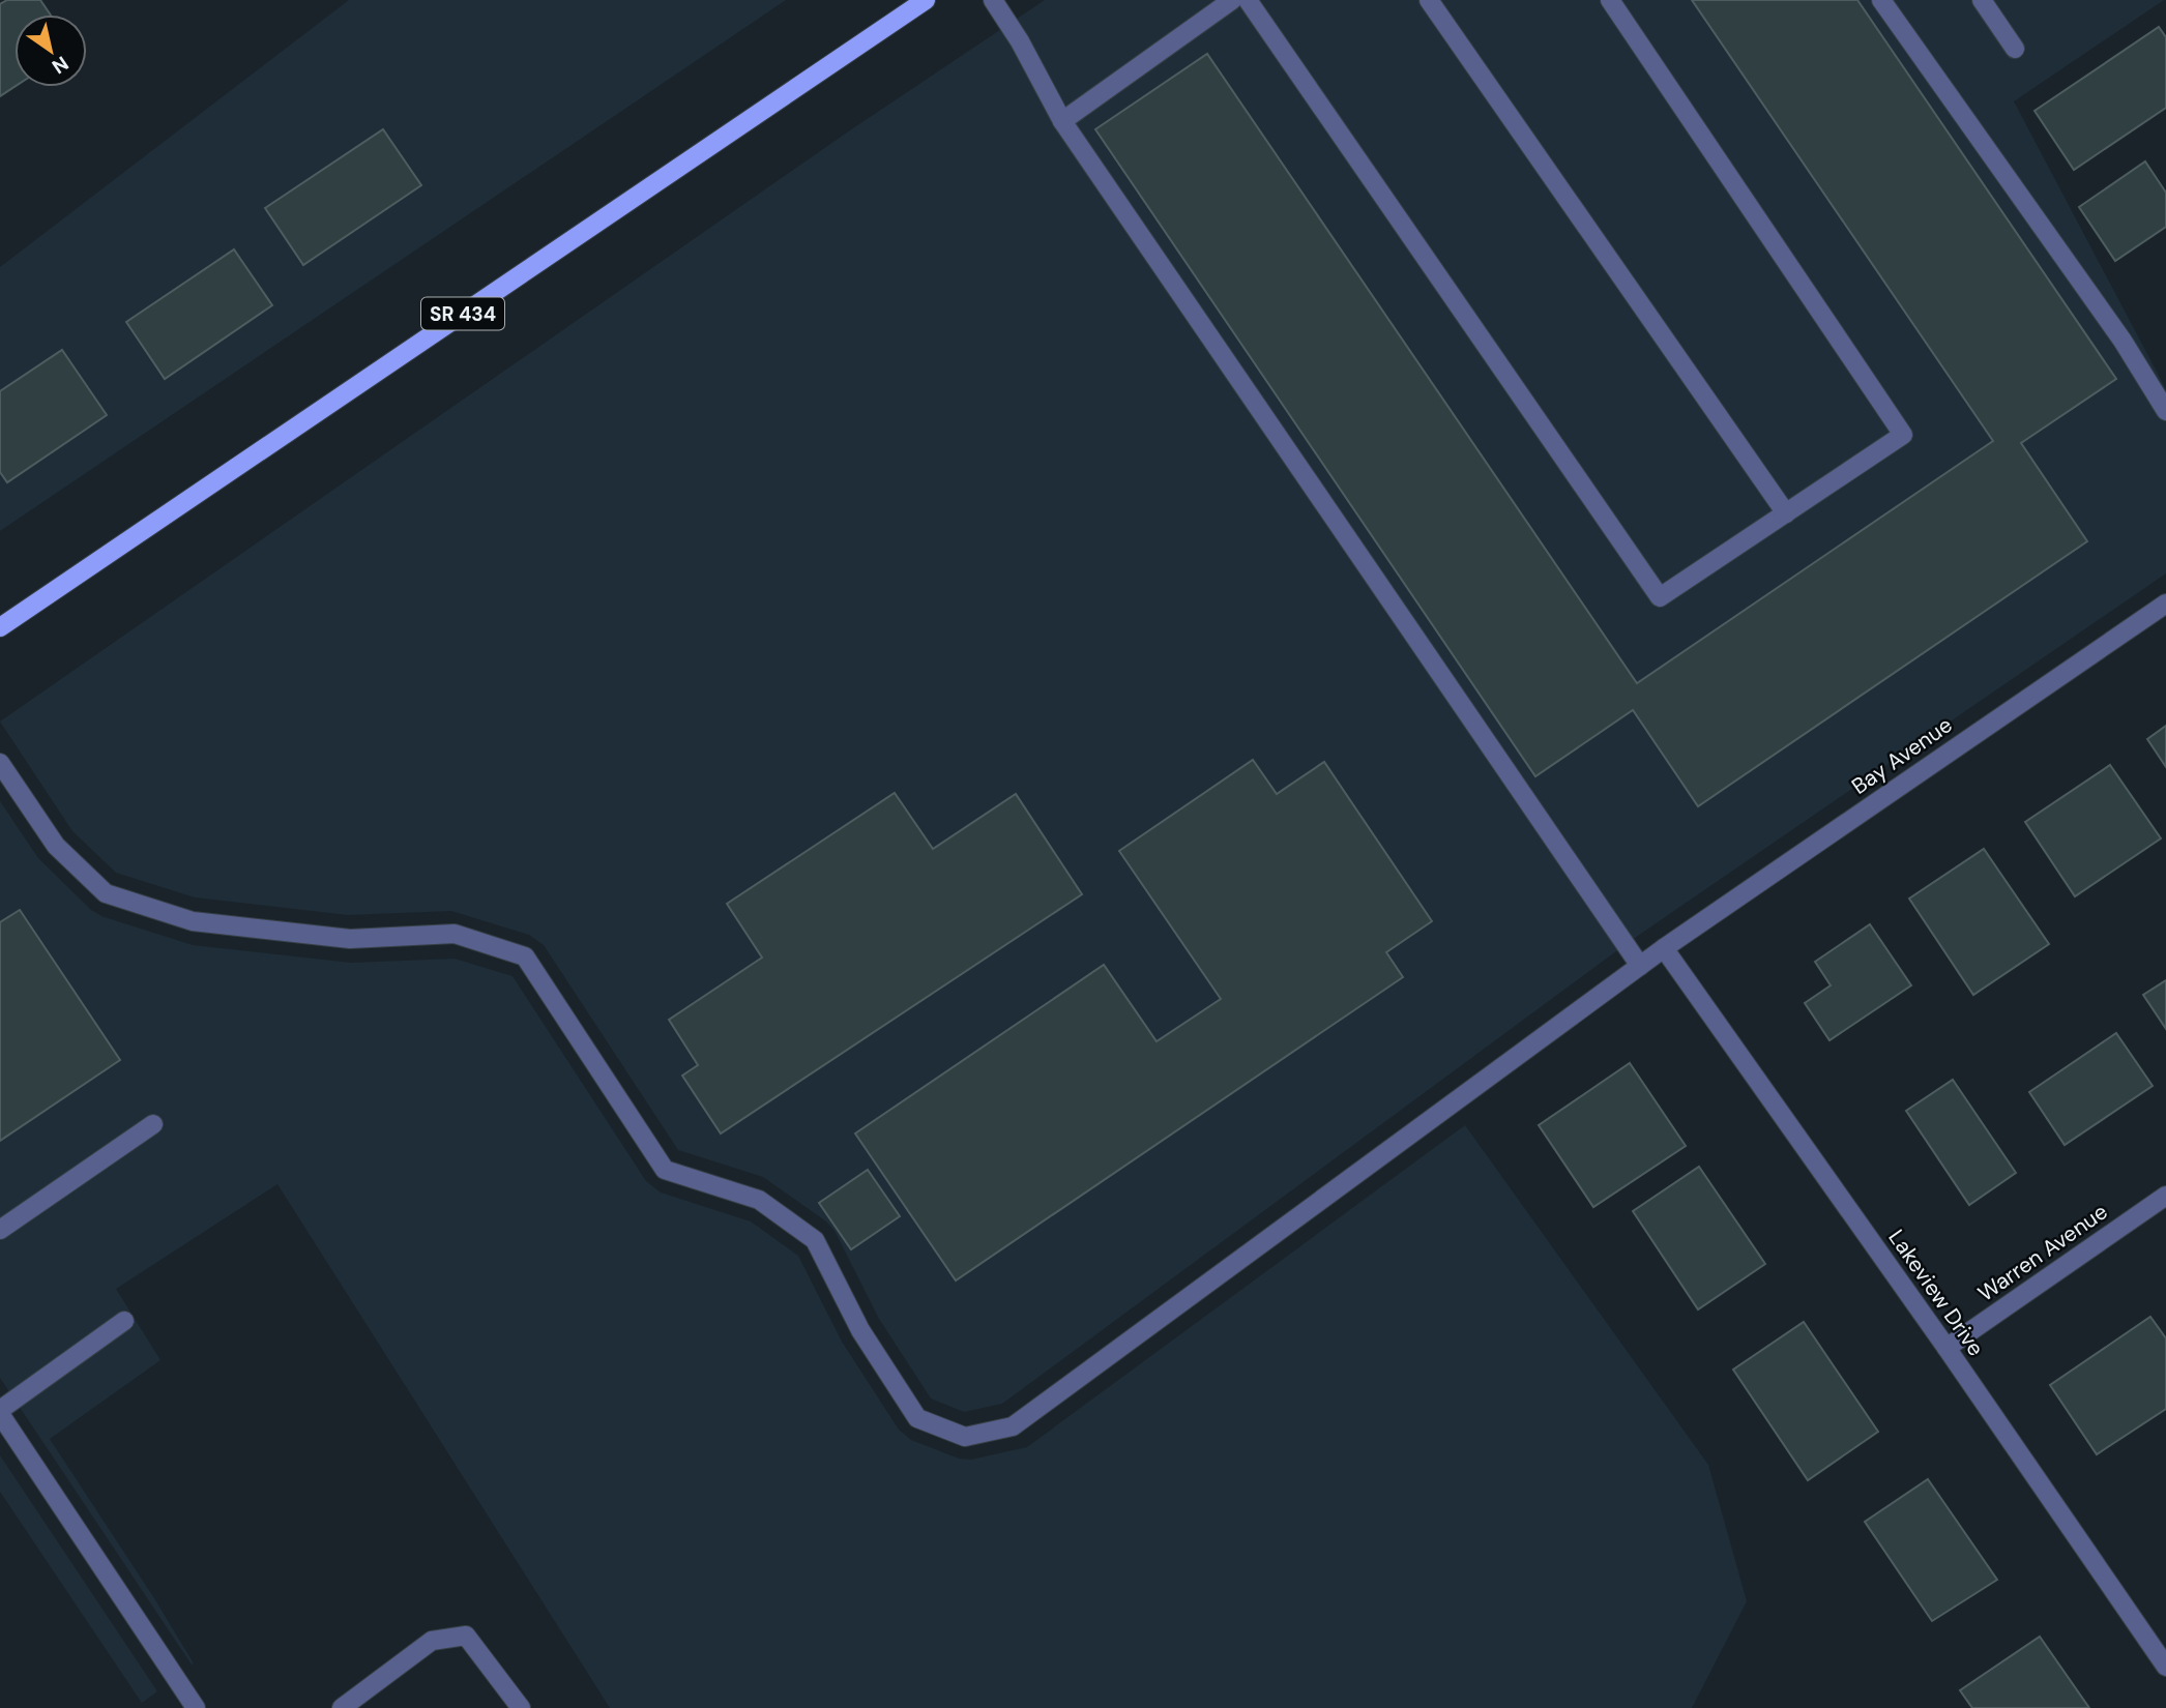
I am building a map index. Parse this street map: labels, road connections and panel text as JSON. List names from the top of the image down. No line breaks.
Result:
{"streets":{"main road":["SR 434"],"street":["Bay Avenue","Warren Avenue","Lakeview Drive"]},"crossings":[["Bay Avenue","Lakeview Drive"],["Warren Avenue","Lakeview Drive"]],"north":"bottom right"}
